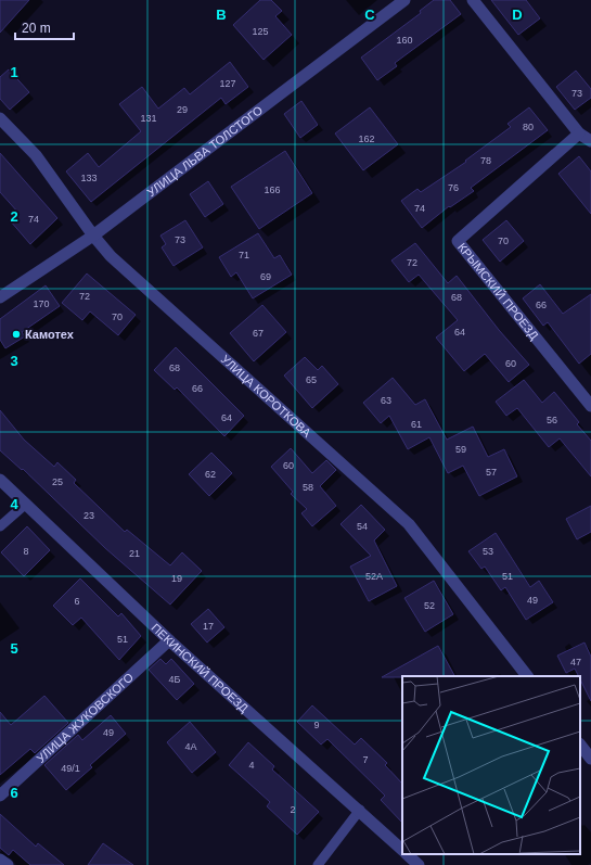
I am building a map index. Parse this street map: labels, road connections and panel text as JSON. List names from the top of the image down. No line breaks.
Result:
{"streets":{"street":["УЛИЦА ЛЬВА ТОЛСТОГО","КРЫМСКИЙ ПРОЕЗД","УЛИЦА КОРОТКОВА","ПЕКИНСКИЙ ПРОЕЗД","УЛИЦА ЖУКОВСКОГО"]},"crossings":[["УЛИЦА ЛЬВА ТОЛСТОГО","УЛИЦА КОРОТКОВА"],["ПЕКИНСКИЙ ПРОЕЗД","УЛИЦА ЖУКОВСКОГО"]],"places":["Камотех"],"house_numbers":["125","160","127","73","29","131","80","162","78","133","76","166","74","74","73","70","71","72","69","72","68","170","66","70","64","67","60","68","65","66","63","64","56","61","59","60","57","62","25","58","23","54","8","53","21","52А","51","19","49","6","52","17","51","47","4Б","9","49","4А","7","4","49/1","2"],"scale_bar":"20 m","grid":{"columns":["B","C","D"],"rows":["1","2","3","4","5","6"]}}
